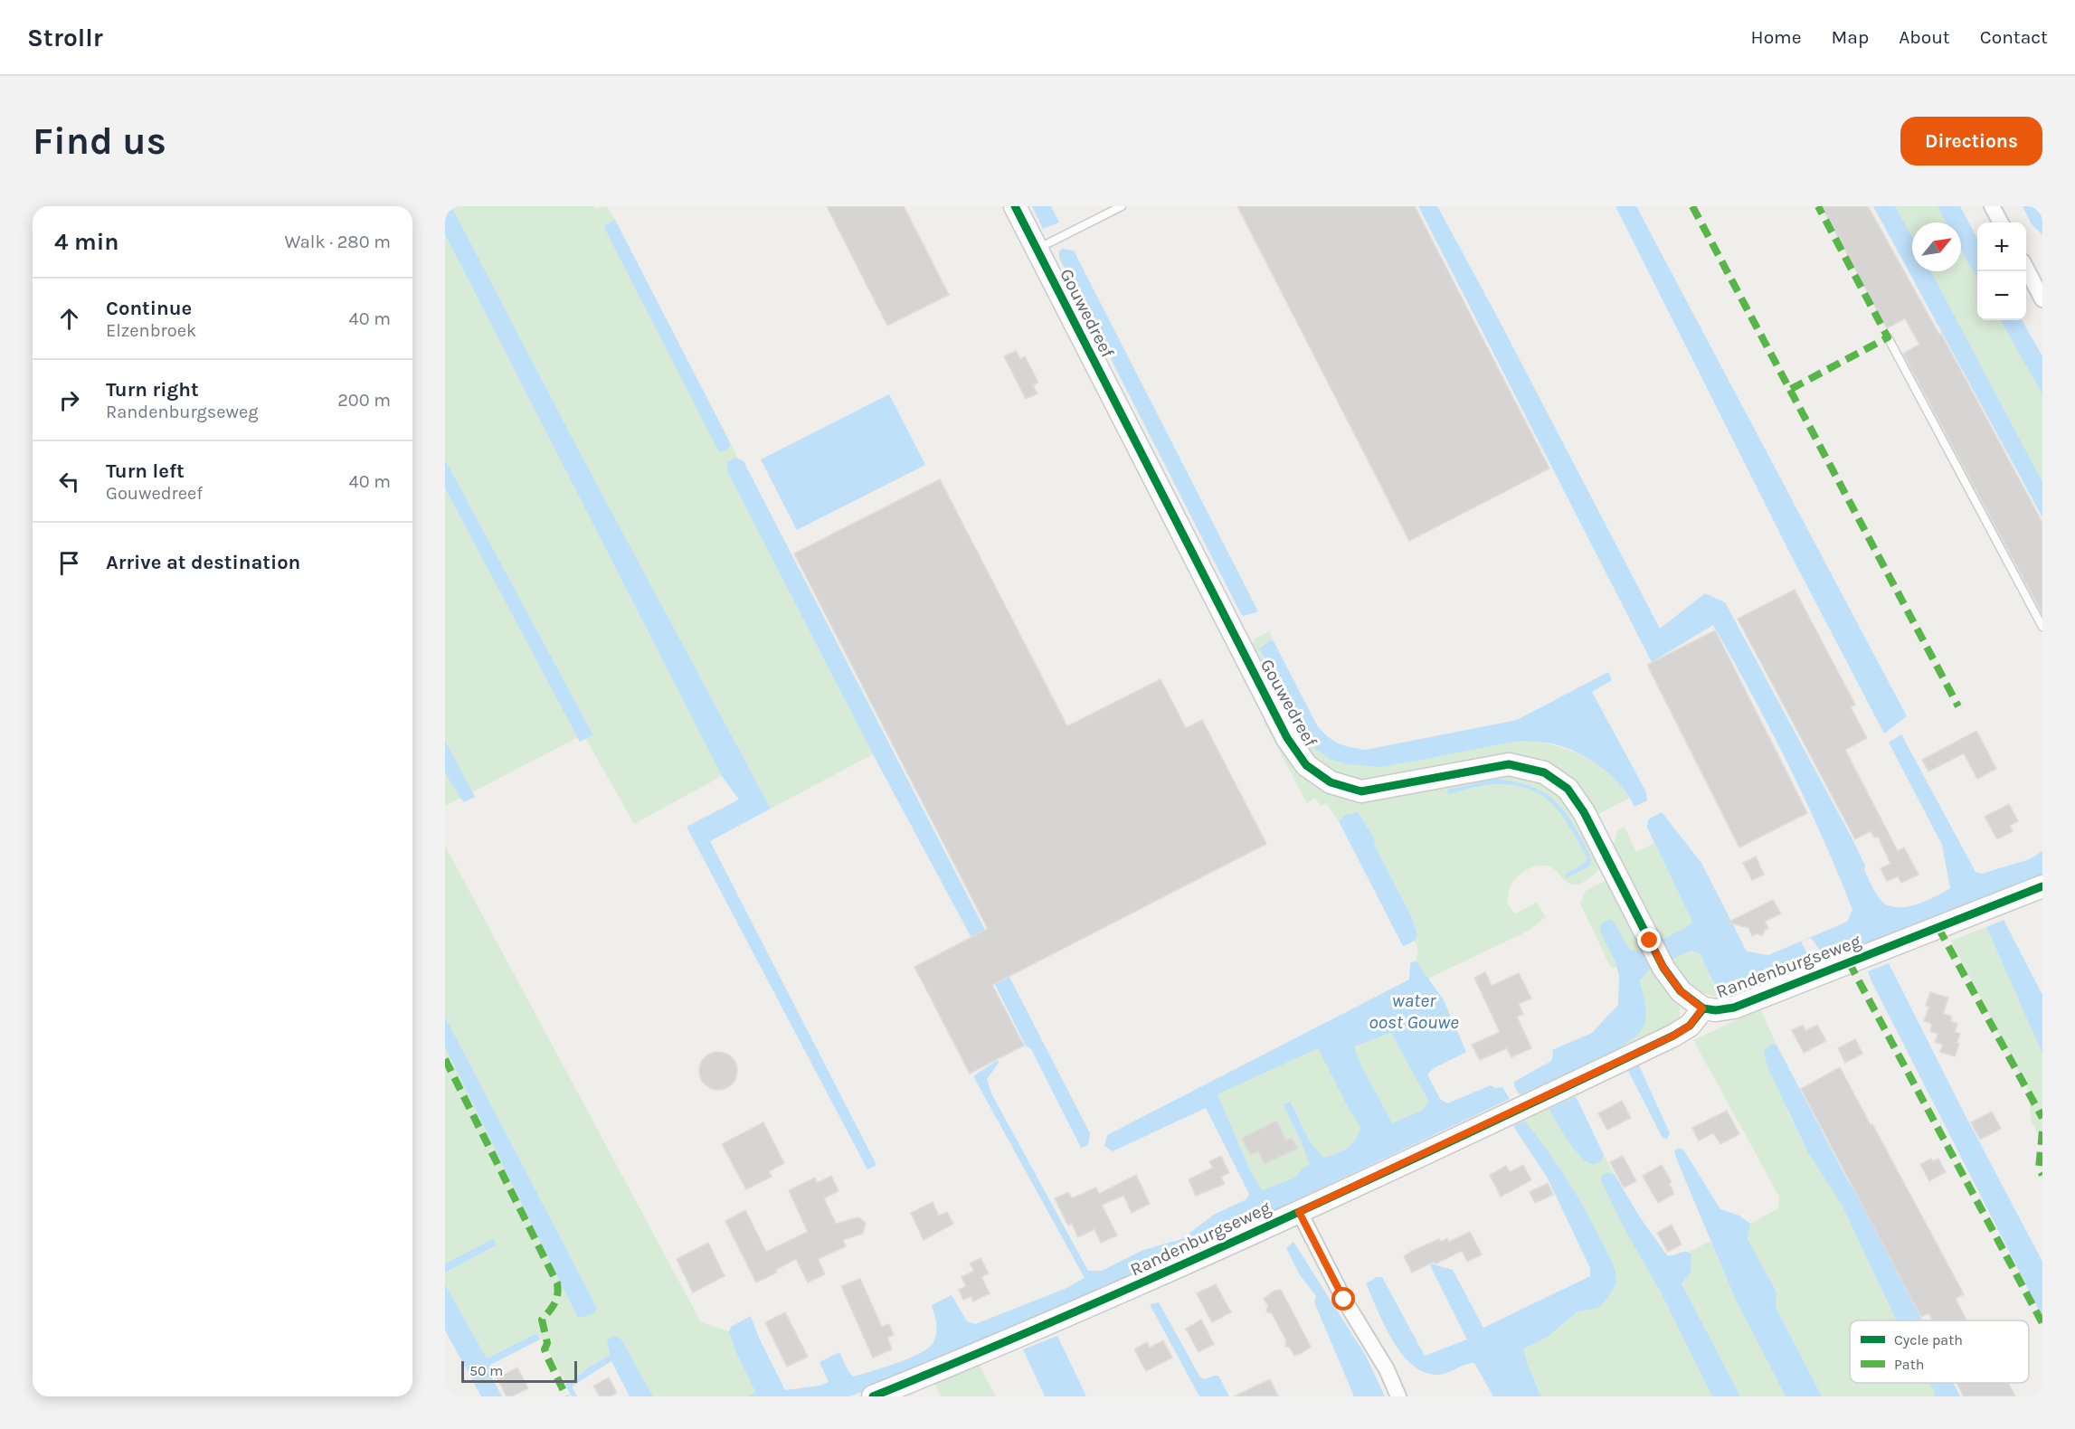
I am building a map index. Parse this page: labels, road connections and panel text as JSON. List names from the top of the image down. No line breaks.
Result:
{"streets":{"street":["Gouwedreef","Randenburgseweg"]},"crossings":[["Gouwedreef","Randenburgseweg"]],"water":["water oost Gouwe"],"legend":["Cycle path","Path"],"scale_bar":"50 m","north":"top right","page":{"header":"Strollr","nav":["Home","Map","About","Contact"],"buttons":"Directions","title":"Find us","heading":["4 min","Walk · 280 m"],"map_buttons":["+","−"],"list":[["Continue","Elzenbroek","40 m"],["Turn right","Randenburgseweg","200 m"],["Turn left","Gouwedreef","40 m"],"Arrive at destination"],"scale":"50 m"}}
